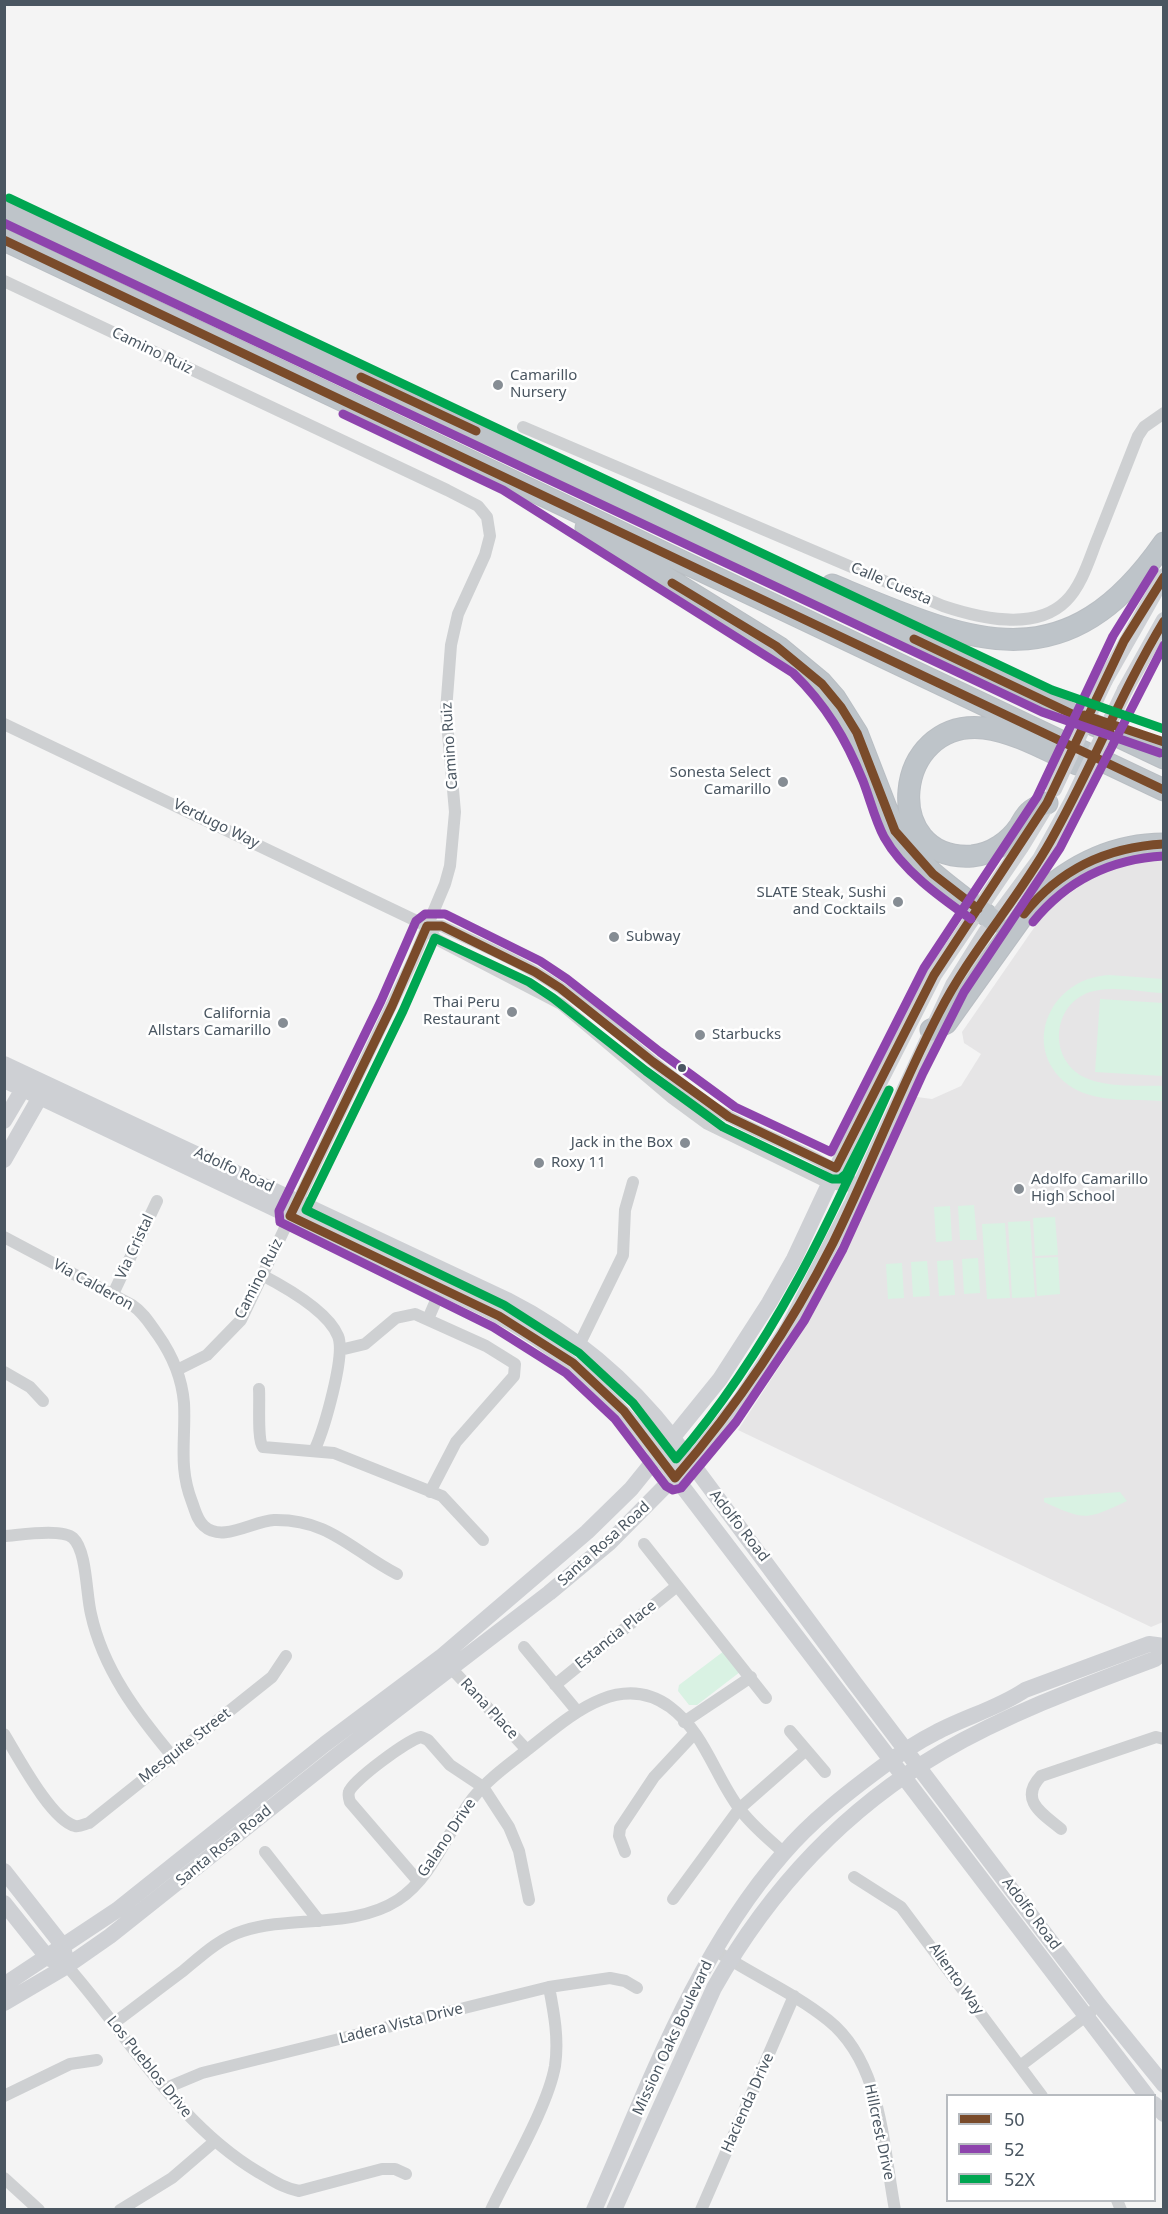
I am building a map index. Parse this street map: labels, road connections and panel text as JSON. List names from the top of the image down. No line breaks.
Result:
{"streets":{"main road":["Adolfo Road","Santa Rosa Road","Mission Oaks Boulevard","Los Pueblos Drive"],"street":["Camino Ruiz","Calle Cuesta","Verdugo Way","Via Cristal","Via Calderon","Estancia Place","Rana Place","Mesquite Street","Galano Drive","Aliento Way","Ladera Vista Drive","Hacienda Drive","Hillcrest Drive"]},"crossings":[["Camino Ruiz","Verdugo Way"],["Camino Ruiz","Adolfo Road"],["Camino Ruiz","Via Calderon"],["Verdugo Way","Santa Rosa Road"],["Adolfo Road","Santa Rosa Road"],["Adolfo Road","Mission Oaks Boulevard"],["Via Cristal","Via Calderon"],["Santa Rosa Road","Rana Place"],["Santa Rosa Road","Los Pueblos Drive"],["Rana Place","Galano Drive"],["Galano Drive","Mission Oaks Boulevard"],["Galano Drive","Los Pueblos Drive"],["Ladera Vista Drive","Los Pueblos Drive"],["Mission Oaks Boulevard","Hillcrest Drive"],["Hacienda Drive","Hillcrest Drive"]],"places":["Camarillo Nursery","Sonesta Select Camarillo","SLATE Steak, Sushi and Cocktails","Subway","Thai Peru Restaurant","California Allstars Camarillo","Starbucks","Jack in the Box","Roxy 11","Adolfo Camarillo High School"],"lines":["transit line 52X","transit line 52","transit line 50"],"legend":["50","52","52X"]}
